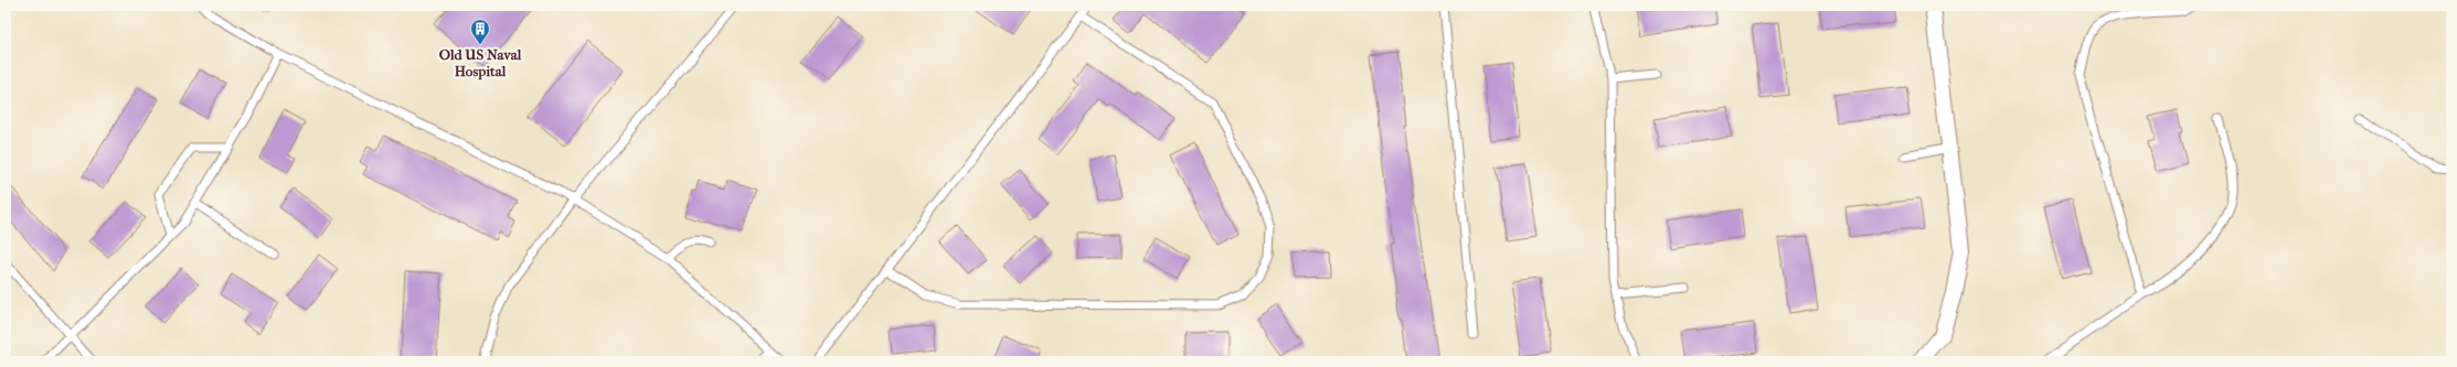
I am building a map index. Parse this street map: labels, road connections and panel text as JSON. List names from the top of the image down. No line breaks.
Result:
{"places":{"building":["Old US Naval Hospital"]}}
